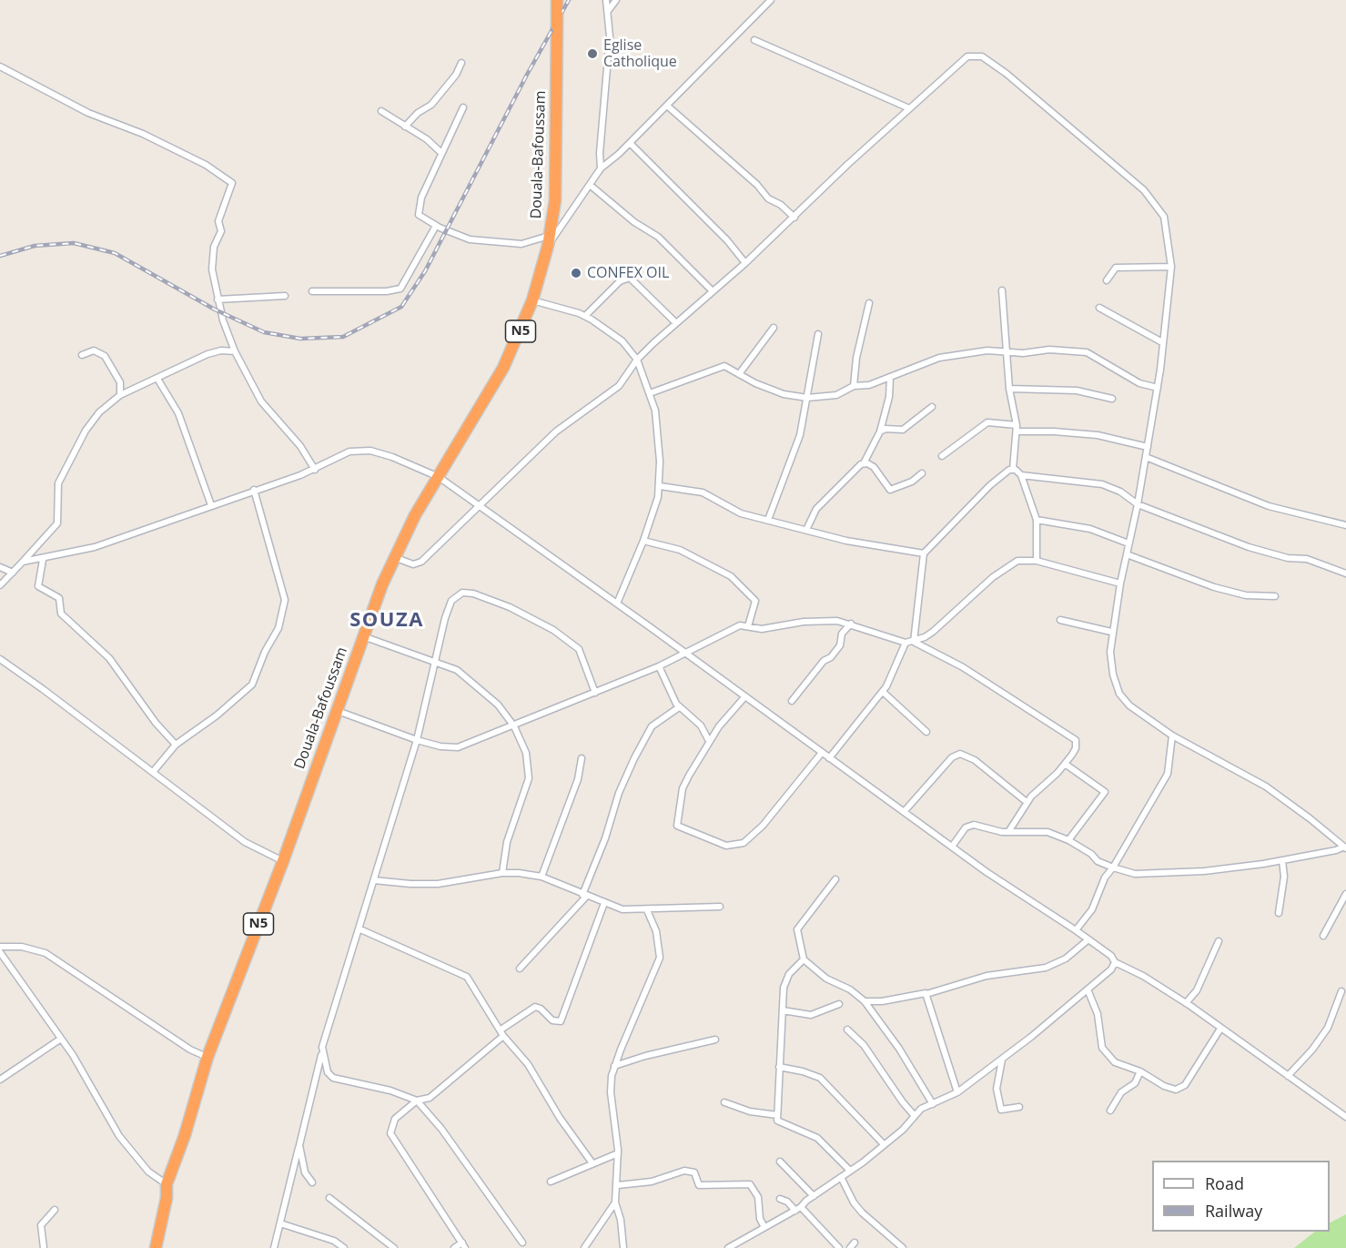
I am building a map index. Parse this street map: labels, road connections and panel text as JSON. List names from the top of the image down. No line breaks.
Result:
{"streets":{"highway":["Douala-Bafoussam","N5"]},"districts":["SOUZA"],"places":["Eglise Catholique","CONFEX OIL"],"legend":["Road","Railway"]}
